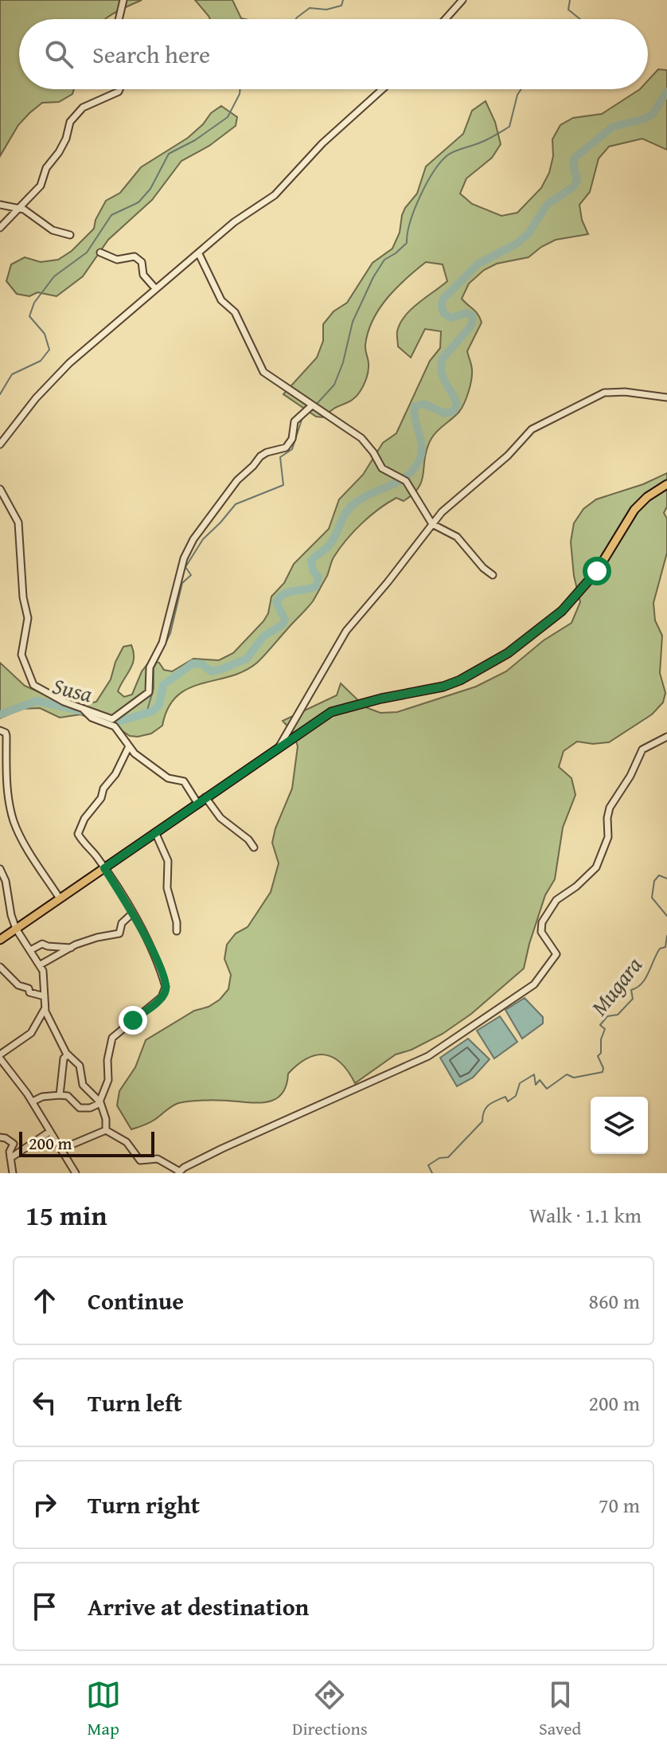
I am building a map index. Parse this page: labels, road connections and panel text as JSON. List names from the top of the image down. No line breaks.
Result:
{"water":["Susa","Mugara"],"scale_bar":"200 m","page":{"search":"Search here","scale":"200 m","heading":["15 min","Walk · 1.1 km"],"list":[["Continue","860 m"],["Turn left","200 m"],["Turn right","70 m"],"Arrive at destination"],"nav":["Map","Directions","Saved"]}}
